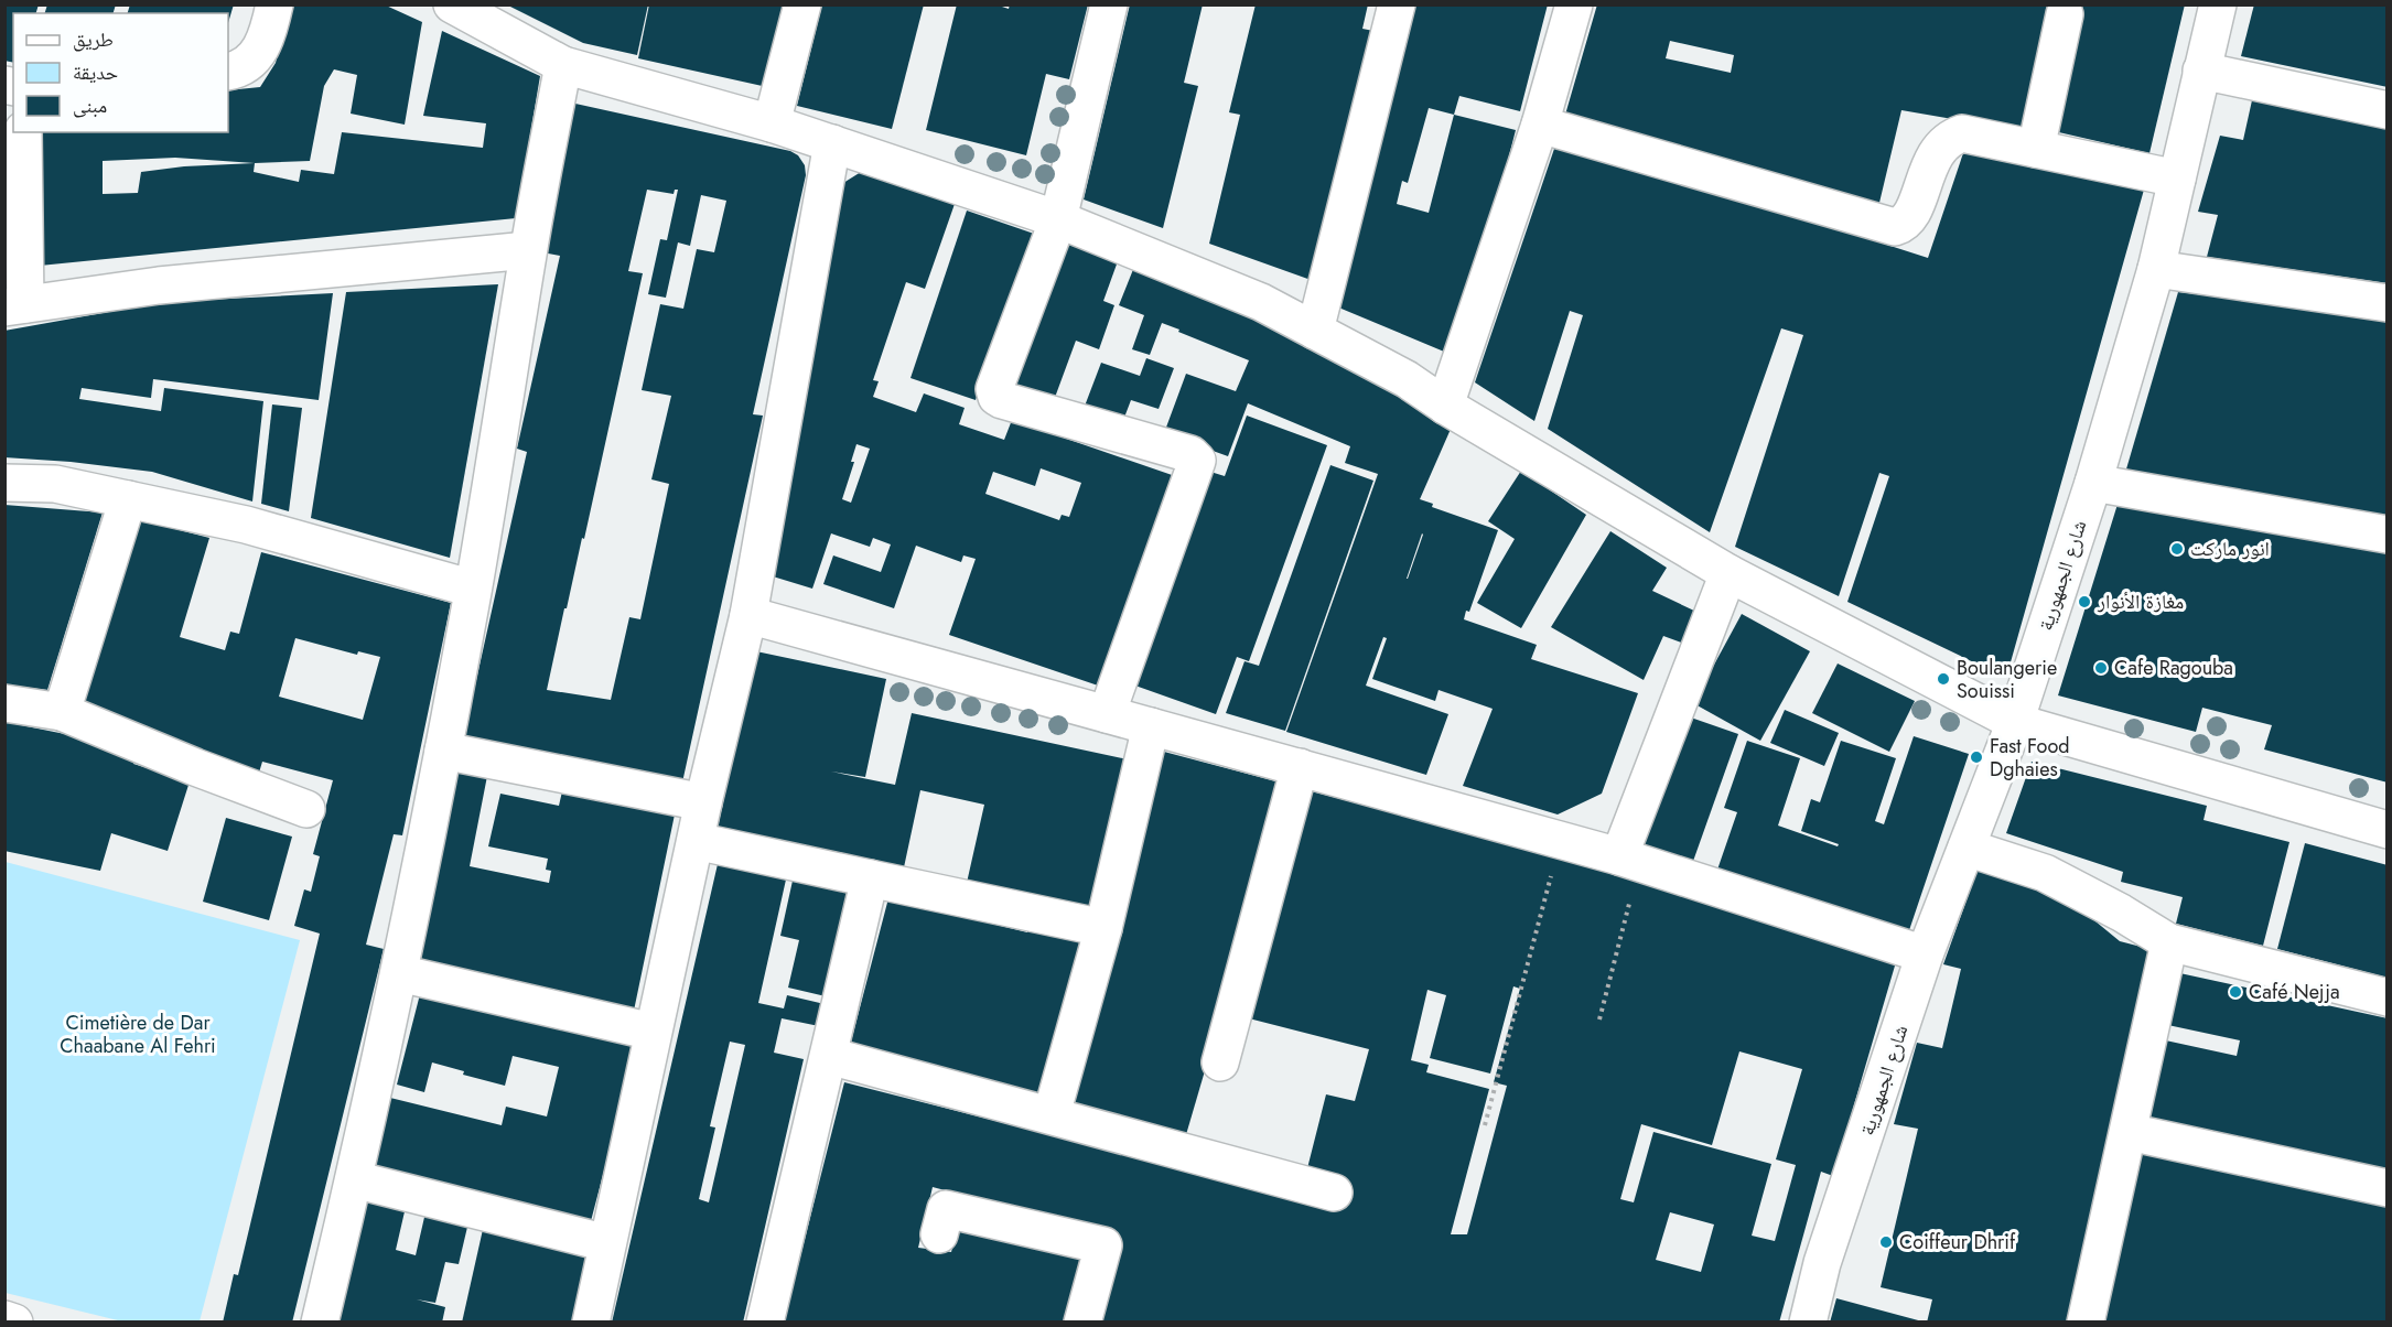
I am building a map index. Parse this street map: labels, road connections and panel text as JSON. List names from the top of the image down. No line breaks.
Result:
{"streets":{"street":["شارع الجمهورية"]},"parks":["Cimetière de Dar Chaabane Al Fehri"],"places":["انور ماركت","مغازة الأنوار","Cafe Ragouba","Boulangerie Souissi","Fast Food Dghaies","Café Nejja","Coiffeur Dhrif"],"legend":["طريق","حديقة","مبنى"]}
